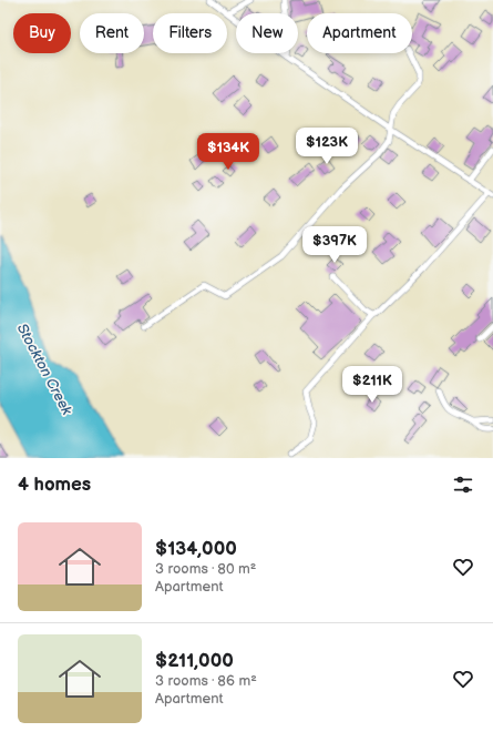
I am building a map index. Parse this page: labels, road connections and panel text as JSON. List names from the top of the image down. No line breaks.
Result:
{"water":["Stockton Creek"],"page":{"chip":["Buy","Rent","Filters","New","Apartment"],"price":["$123K","$134K","$397K","$211K"],"heading":"4 homes","list":[{"name":"$134,000","note":"3 rooms · 80 m² · Apartment"},{"name":"$211,000","note":"3 rooms · 86 m² · Apartment"}]}}
